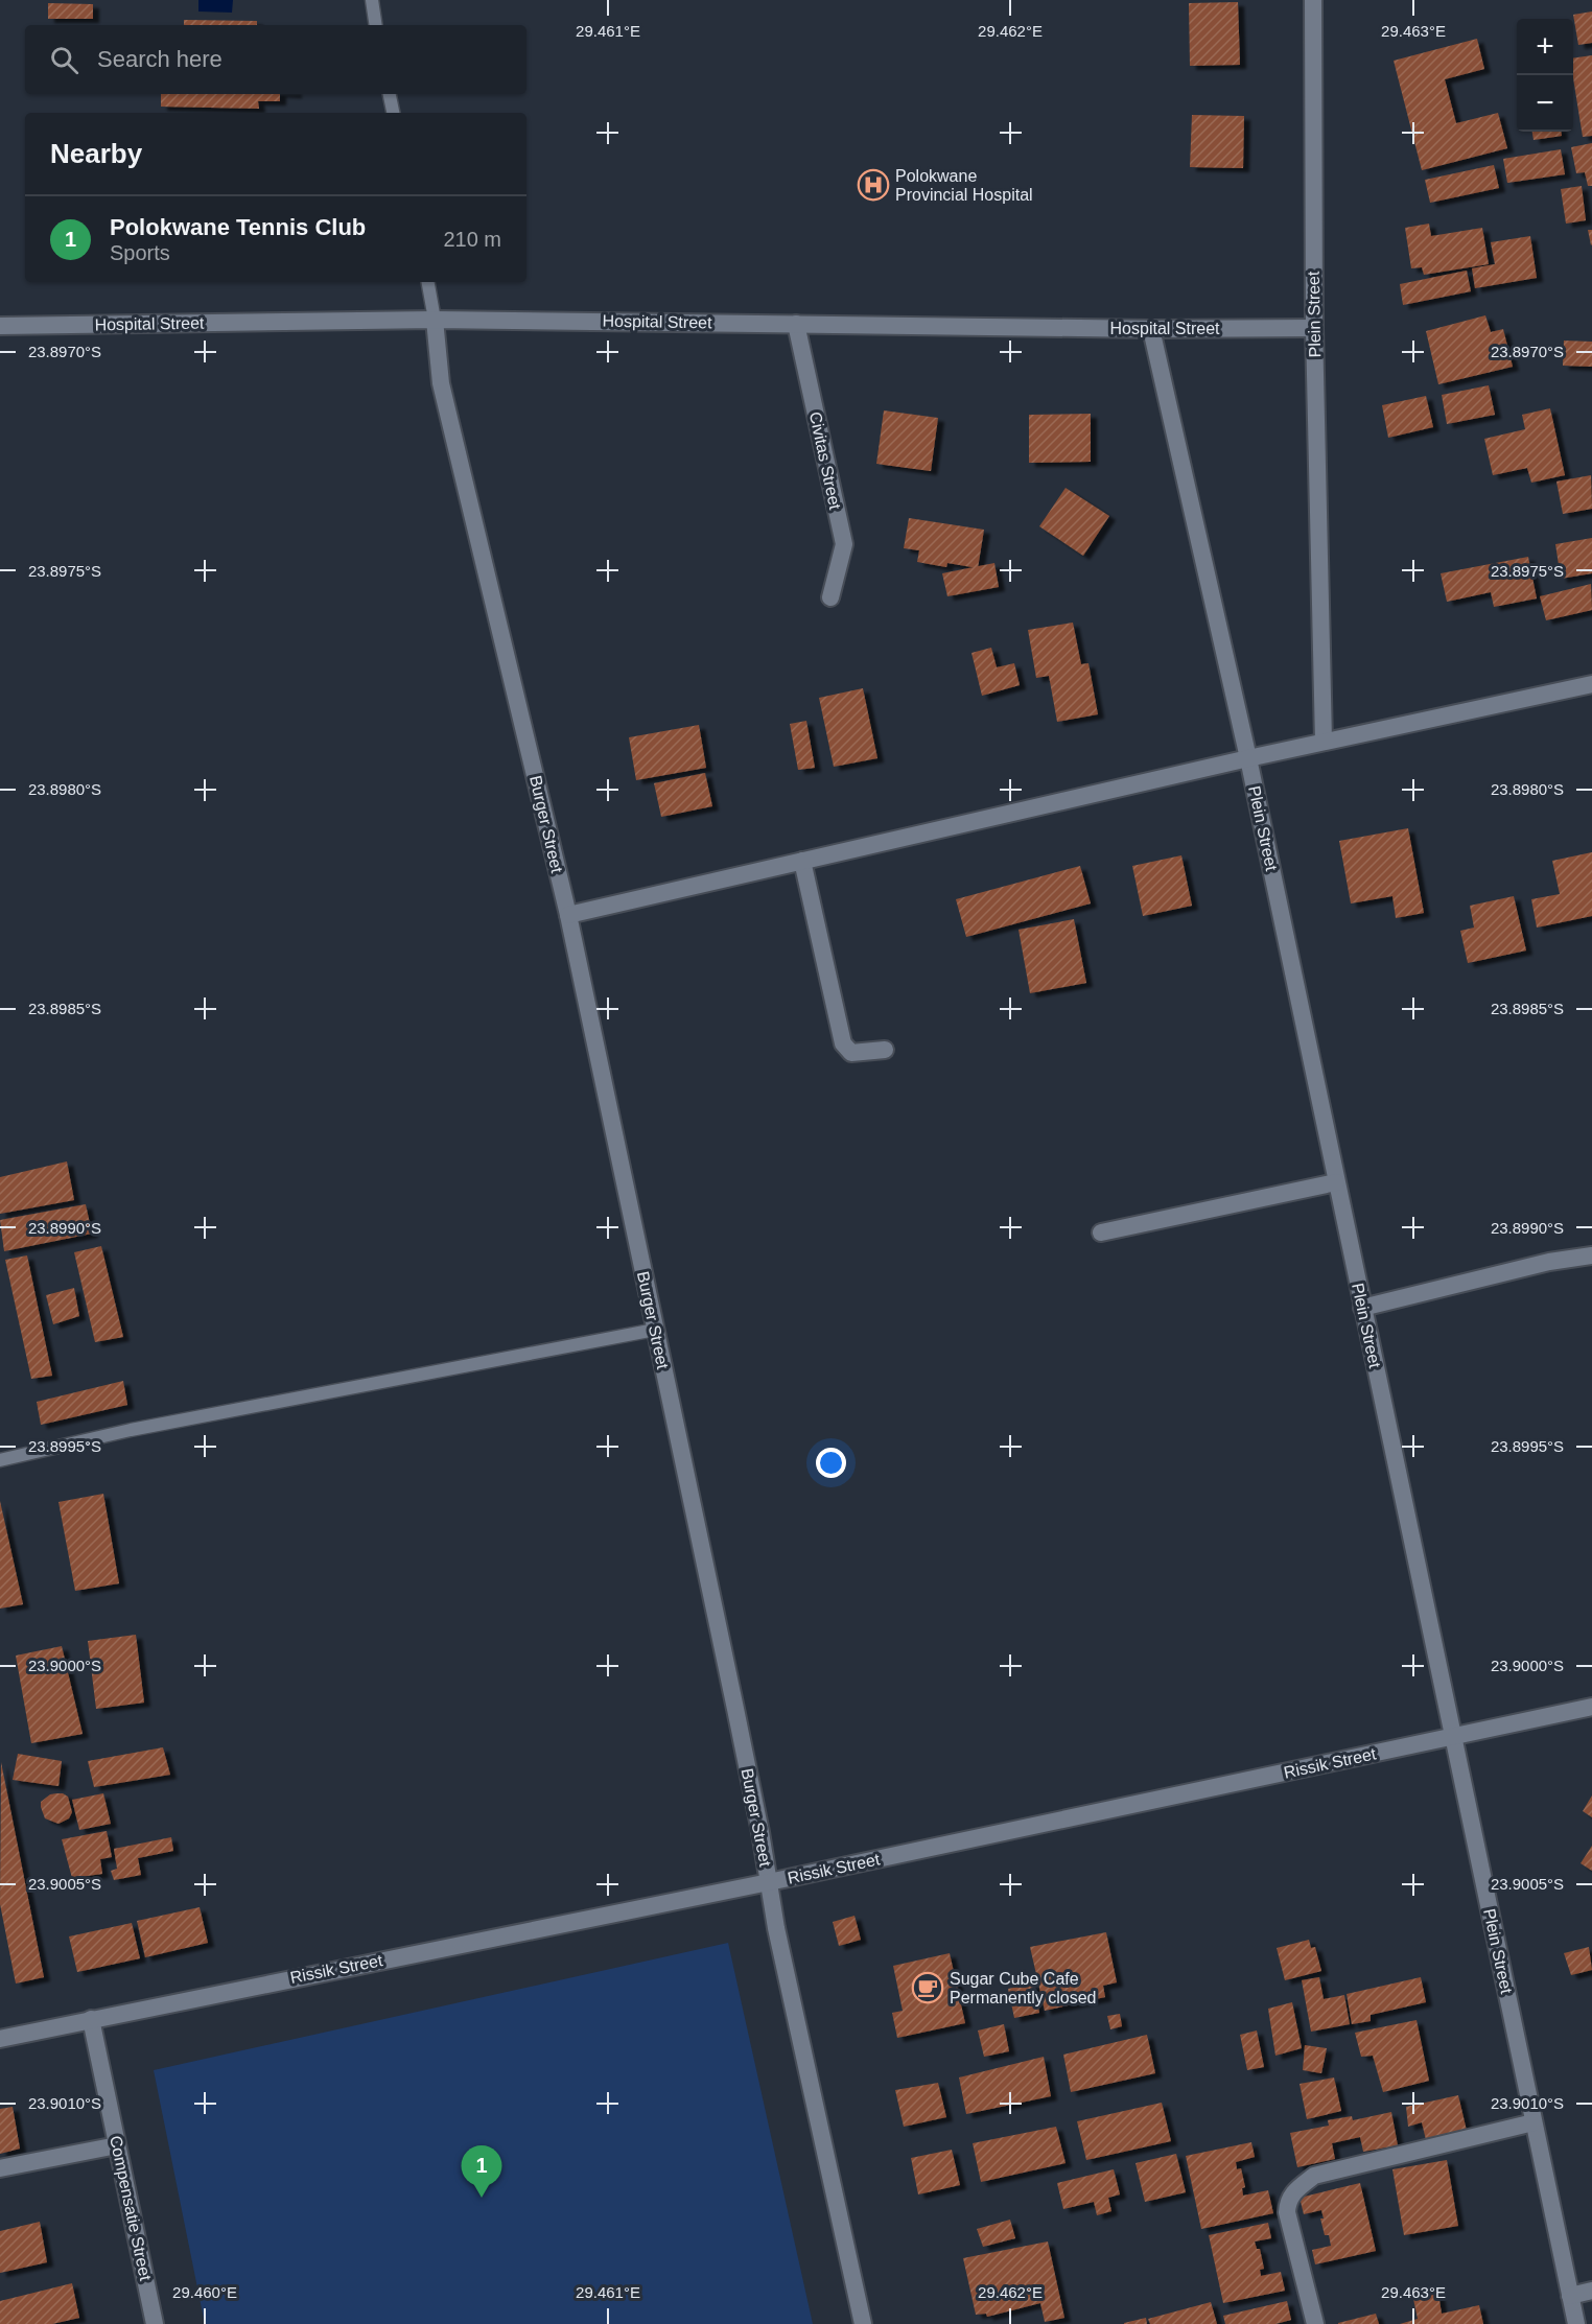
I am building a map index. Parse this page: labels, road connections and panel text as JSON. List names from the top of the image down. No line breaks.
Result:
{"streets":{"street":["Plein Street","Hospital Street","Civitas Street","Burger Street","Rissik Street","Compensatie Street"]},"crossings":[["Plein Street","Hospital Street"],["Plein Street","Rissik Street"],["Hospital Street","Civitas Street"],["Hospital Street","Burger Street"],["Burger Street","Rissik Street"],["Rissik Street","Compensatie Street"]],"places":{"hospital":["Polokwane Provincial Hospital"],"cafe":["Sugar Cube Cafe Permanently closed"]},"page":{"map_buttons":["+","−"],"search":"Search here","heading":"Nearby","list":[{"mark":"1","name":"Polokwane Tennis Club","note":"Sports","value":"210 m"}],"pins":"1"},"coordinates":["29.461°E","29.462°E","29.463°E","23.8970°S","23.8975°S","23.8980°S","23.8985°S","23.8990°S","23.8995°S","23.9000°S","23.9005°S","23.9010°S","29.460°E"]}
